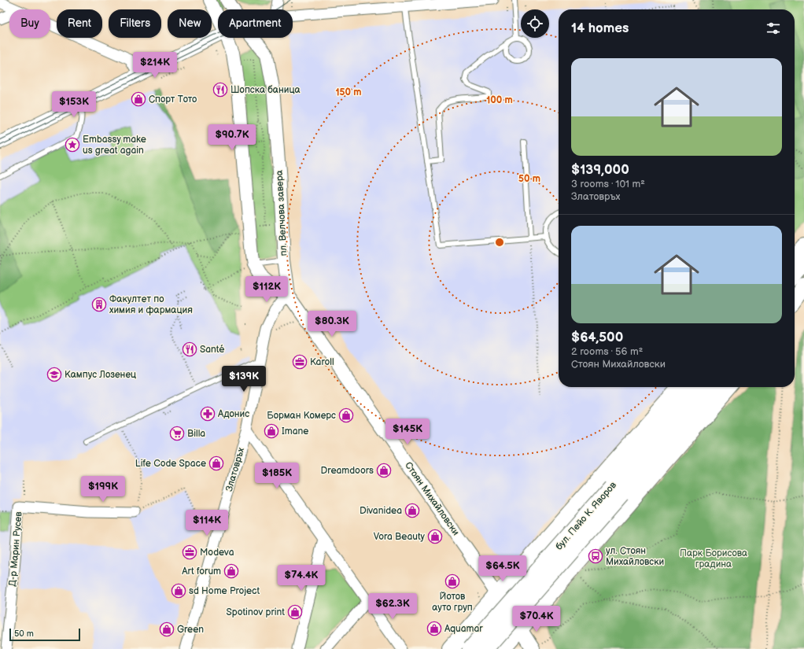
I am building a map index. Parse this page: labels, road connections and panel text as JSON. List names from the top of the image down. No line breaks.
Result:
{"streets":{"main road":["бул. Пейо К. Яворов"],"street":["пл. Велчова завера","Златовръх","Стоян Михайловски","Д-р Марин Русев"]},"crossings":[["пл. Велчова завера","Златовръх"],["пл. Велчова завера","Стоян Михайловски"],["Златовръх","Стоян Михайловски"]],"parks":["Парк Борисова градина"],"places":{"restaurant":["Шопска баница","Santé"],"shop":["Спорт Тото","Борман Комерс","Imane","Life Code Space","Dreamdoors","Divanidea","Vora Beauty","Art forum","Йотов ауто груп","sd Home Project","Spotinov print","Aquamar","Green"],"place":["Embassy make us great again"],"building":["Факултет по химия и фармация"],"office":["Karoll","Modeva"],"school or university":["Кампус Лозенец"],"pharmacy":["Адонис"],"supermarket":["Billa"],"bus stop":["ул. Стоян Михайловски"]},"scale_bar":"50 m","page":{"chip":["Buy","Rent","Filters","New","Apartment"],"heading":"14 homes","list":[{"name":"$139,000","note":"3 rooms · 101 m² · Златовръх"},{"name":"$64,500","note":"2 rooms · 56 m² · Стоян Михайловски"}],"price":["$214K","$153K","$90.7K","$112K","$80.3K","$139K","$145K","$185K","$199K","$114K","$64.5K","$74.4K","$62.3K","$70.4K"],"scale":"50 m"},"rings":["150 m","100 m","50 m"]}
